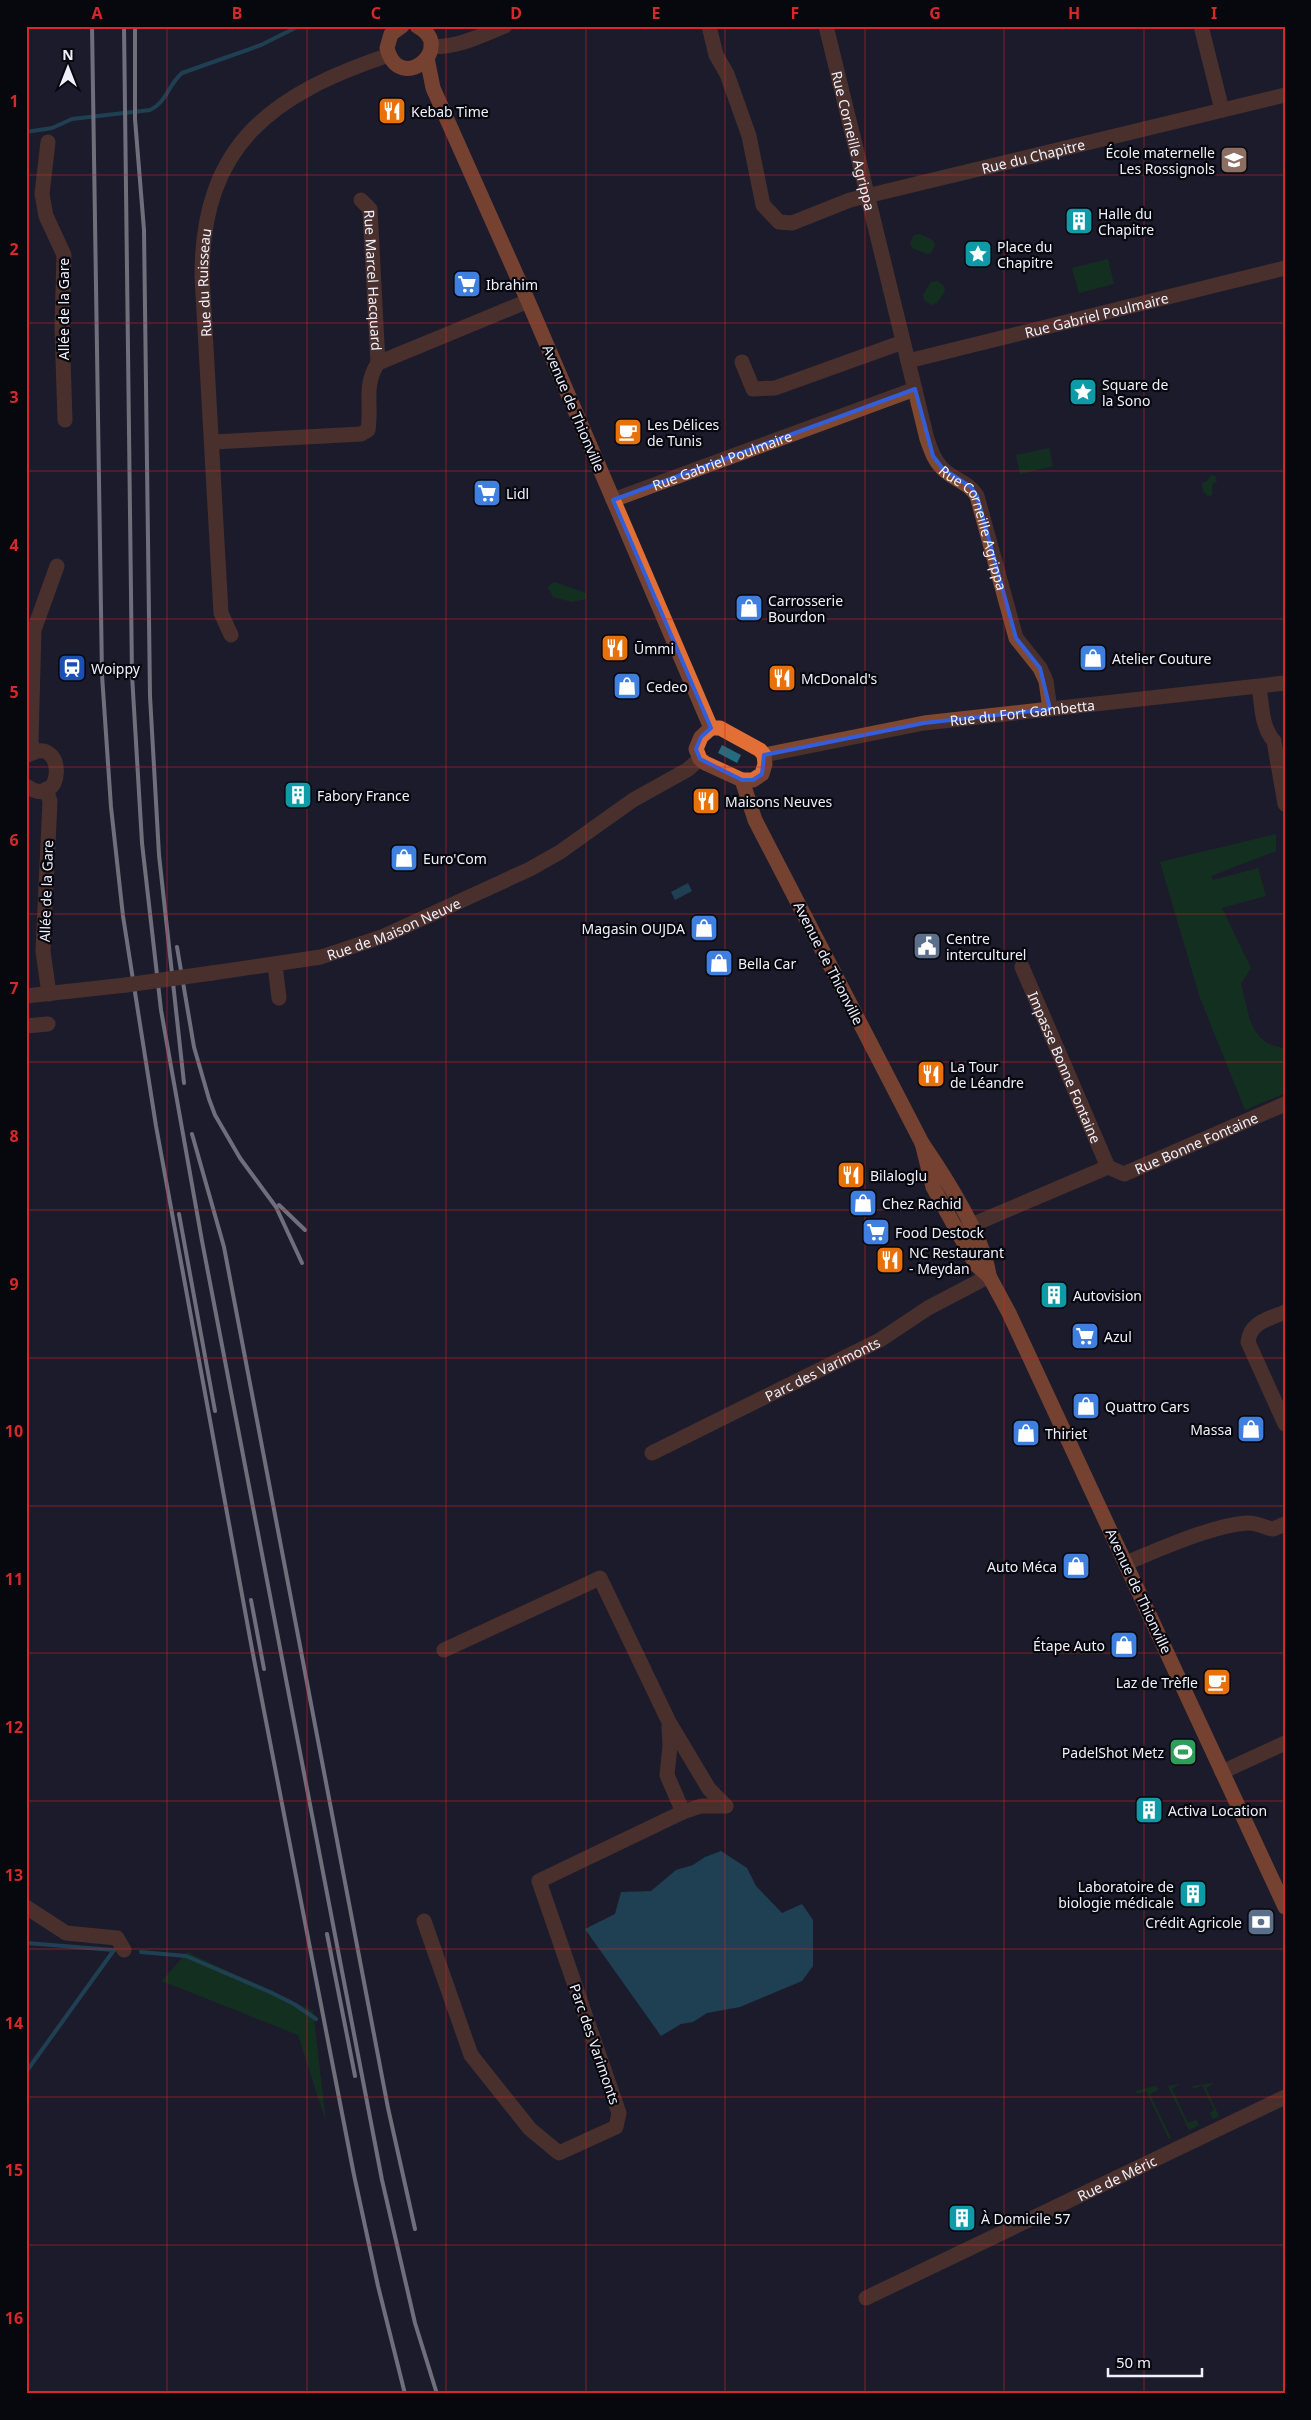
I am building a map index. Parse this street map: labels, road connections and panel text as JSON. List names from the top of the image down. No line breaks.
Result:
{"streets":{"main road":["Avenue de Thionville"],"street":["Rue Corneille Agrippa","Rue du Chapitre","Rue Marcel Hacquard","Rue du Ruisseau","Allée de la Gare","Rue Gabriel Poulmaire","Rue du Fort Gambetta","Rue de Maison Neuve","Impasse Bonne Fontaine","Rue Bonne Fontaine","Parc des Varimonts","Rue de Méric"]},"crossings":[["Rue Corneille Agrippa","Rue du Chapitre"],["Rue Corneille Agrippa","Rue Gabriel Poulmaire"],["Rue Corneille Agrippa","Rue du Fort Gambetta"],["Rue Marcel Hacquard","Rue du Ruisseau"],["Rue Marcel Hacquard","Avenue de Thionville"],["Rue du Ruisseau","Avenue de Thionville"],["Allée de la Gare","Rue de Maison Neuve"],["Rue Gabriel Poulmaire","Avenue de Thionville"],["Avenue de Thionville","Parc des Varimonts"],["Impasse Bonne Fontaine","Rue Bonne Fontaine"]],"places":{"restaurant":["Kebab Time","Ūmmi","McDonald's","Maisons Neuves","La Tour de Léandre","Bilaloglu","NC Restaurant - Meydan"],"school or university":["École maternelle Les Rossignols"],"building":["Halle du Chapitre","Fabory France","Autovision","Activa Location","Laboratoire de biologie médicale","À Domicile 57"],"place":["Place du Chapitre","Square de la Sono"],"supermarket":["Ibrahim","Lidl","Food Destock","Azul"],"cafe":["Les Délices de Tunis","Laz de Trèfle"],"shop":["Carrosserie Bourdon","Atelier Couture","Cedeo","Euro'Com","Magasin OUJDA","Bella Car","Chez Rachid","Quattro Cars","Massa","Thiriet","Auto Méca","Étape Auto"],"station":["Woippy"],"public building":["Centre interculturel"],"sports":["PadelShot Metz"],"bank":["Crédit Agricole"]},"scale_bar":"50 m","north":"top","grid":{"columns":["A","B","C","D","E","F","G","H","I"],"rows":["1","2","3","4","5","6","7","8","9","10","11","12","13","14","15","16"]}}
